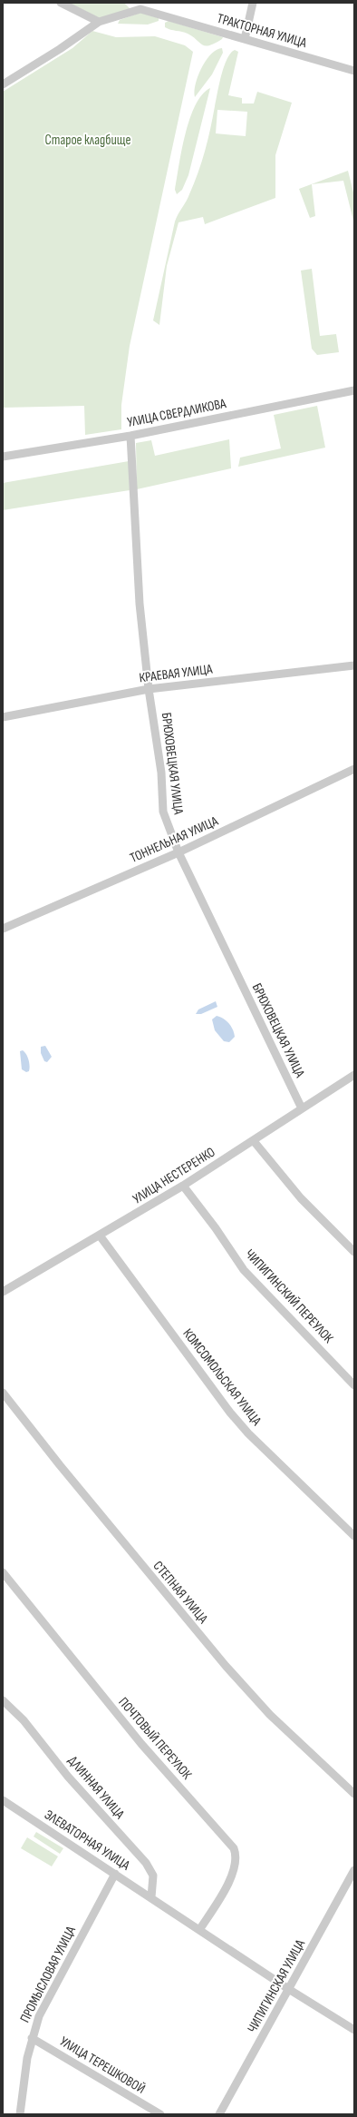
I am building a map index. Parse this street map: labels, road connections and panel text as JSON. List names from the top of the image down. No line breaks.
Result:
{"streets":{"street":["ТРАКТОРНАЯ УЛИЦА","УЛИЦА СВЕРДЛИКОВА","КРАЕВАЯ УЛИЦА","БРЮХОВЕЦКАЯ УЛИЦА","ТОННЕЛЬНАЯ УЛИЦА","УЛИЦА НЕСТЕРЕНКО","ЧИПИГИНСКИЙ ПЕРЕУЛОК","КОМСОМОЛЬСКАЯ УЛИЦА","СТЕПНАЯ УЛИЦА","ПОЧТОВЫЙ ПЕРЕУЛОК","ДЛИННАЯ УЛИЦА","ЭЛЕВАТОРНАЯ УЛИЦА","ПРОМЫСЛОВАЯ УЛИЦА","ЧИПИГИНСКАЯ УЛИЦА","УЛИЦА ТЕРЕШКОВОЙ"]},"crossings":[["УЛИЦА СВЕРДЛИКОВА","БРЮХОВЕЦКАЯ УЛИЦА"],["КРАЕВАЯ УЛИЦА","БРЮХОВЕЦКАЯ УЛИЦА"],["БРЮХОВЕЦКАЯ УЛИЦА","ТОННЕЛЬНАЯ УЛИЦА"],["БРЮХОВЕЦКАЯ УЛИЦА","УЛИЦА НЕСТЕРЕНКО"],["УЛИЦА НЕСТЕРЕНКО","ЧИПИГИНСКИЙ ПЕРЕУЛОК"],["УЛИЦА НЕСТЕРЕНКО","КОМСОМОЛЬСКАЯ УЛИЦА"],["ДЛИННАЯ УЛИЦА","ЭЛЕВАТОРНАЯ УЛИЦА"],["ЭЛЕВАТОРНАЯ УЛИЦА","ПРОМЫСЛОВАЯ УЛИЦА"],["ПРОМЫСЛОВАЯ УЛИЦА","УЛИЦА ТЕРЕШКОВОЙ"]],"parks":["Старое кладбище"]}
